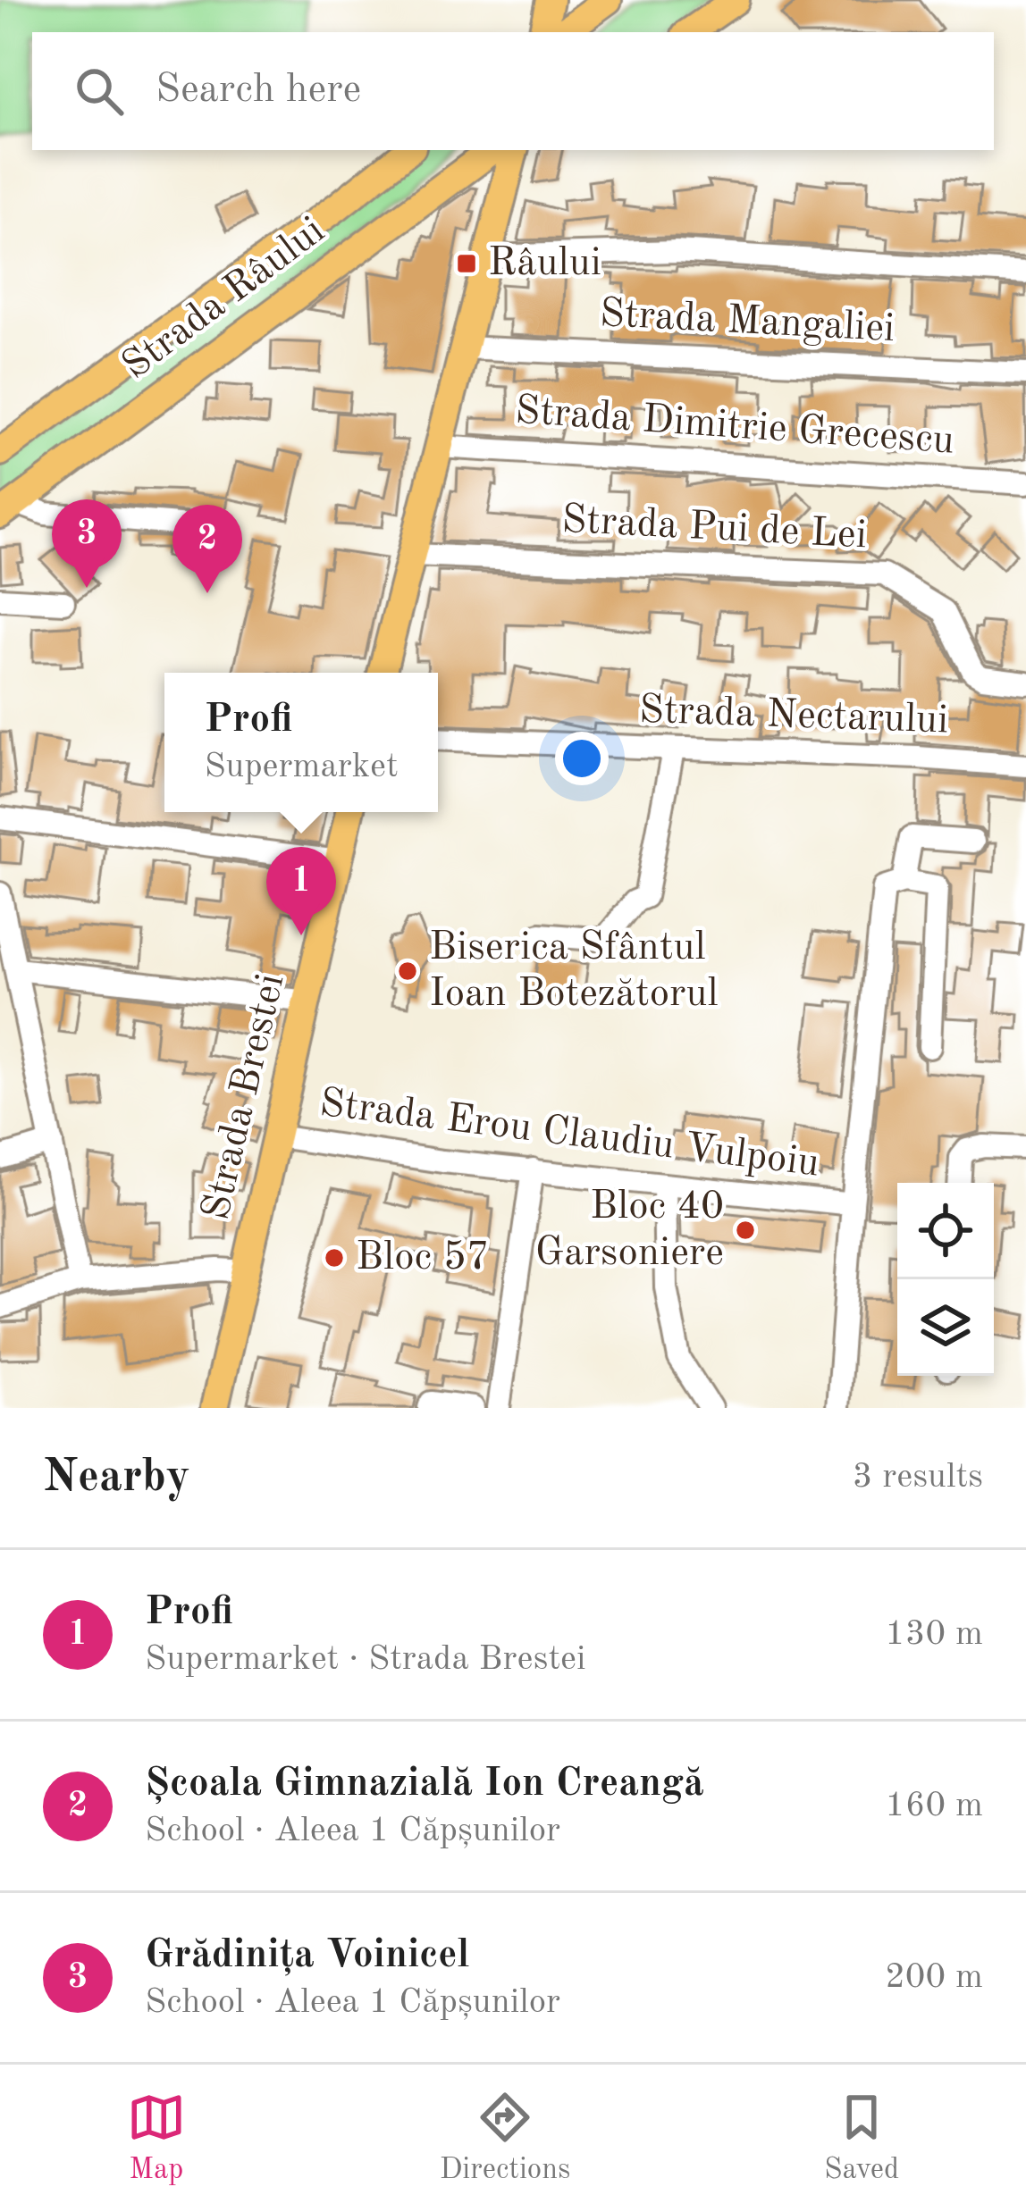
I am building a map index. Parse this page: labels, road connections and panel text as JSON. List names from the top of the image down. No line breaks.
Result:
{"streets":{"main road":["Strada Râului","Strada Brestei"],"street":["Strada Mangaliei","Strada Dimitrie Grecescu","Strada Pui de Lei","Strada Nectarului","Strada Erou Claudiu Vulpoiu"]},"crossings":[["Strada Brestei","Strada Erou Claudiu Vulpoiu"]],"places":{"transit":["Râului"],"other":["Biserica Sfântul Ioan Botezătorul","Bloc 40 Garsoniere","Bloc 57"]},"page":{"search":"Search here","pins":["3","2","1"],"popup":["Profi","Supermarket"],"heading":["Nearby","3 results"],"list":[{"mark":"1","name":"Profi","note":"Supermarket · Strada Brestei","value":"130 m"},{"mark":"2","name":"Școala Gimnazială Ion Creangă","note":"School · Aleea 1 Căpșunilor","value":"160 m"},{"mark":"3","name":"Grădinița Voinicel","note":"School · Aleea 1 Căpșunilor","value":"200 m"}],"nav":["Map","Directions","Saved"]}}
